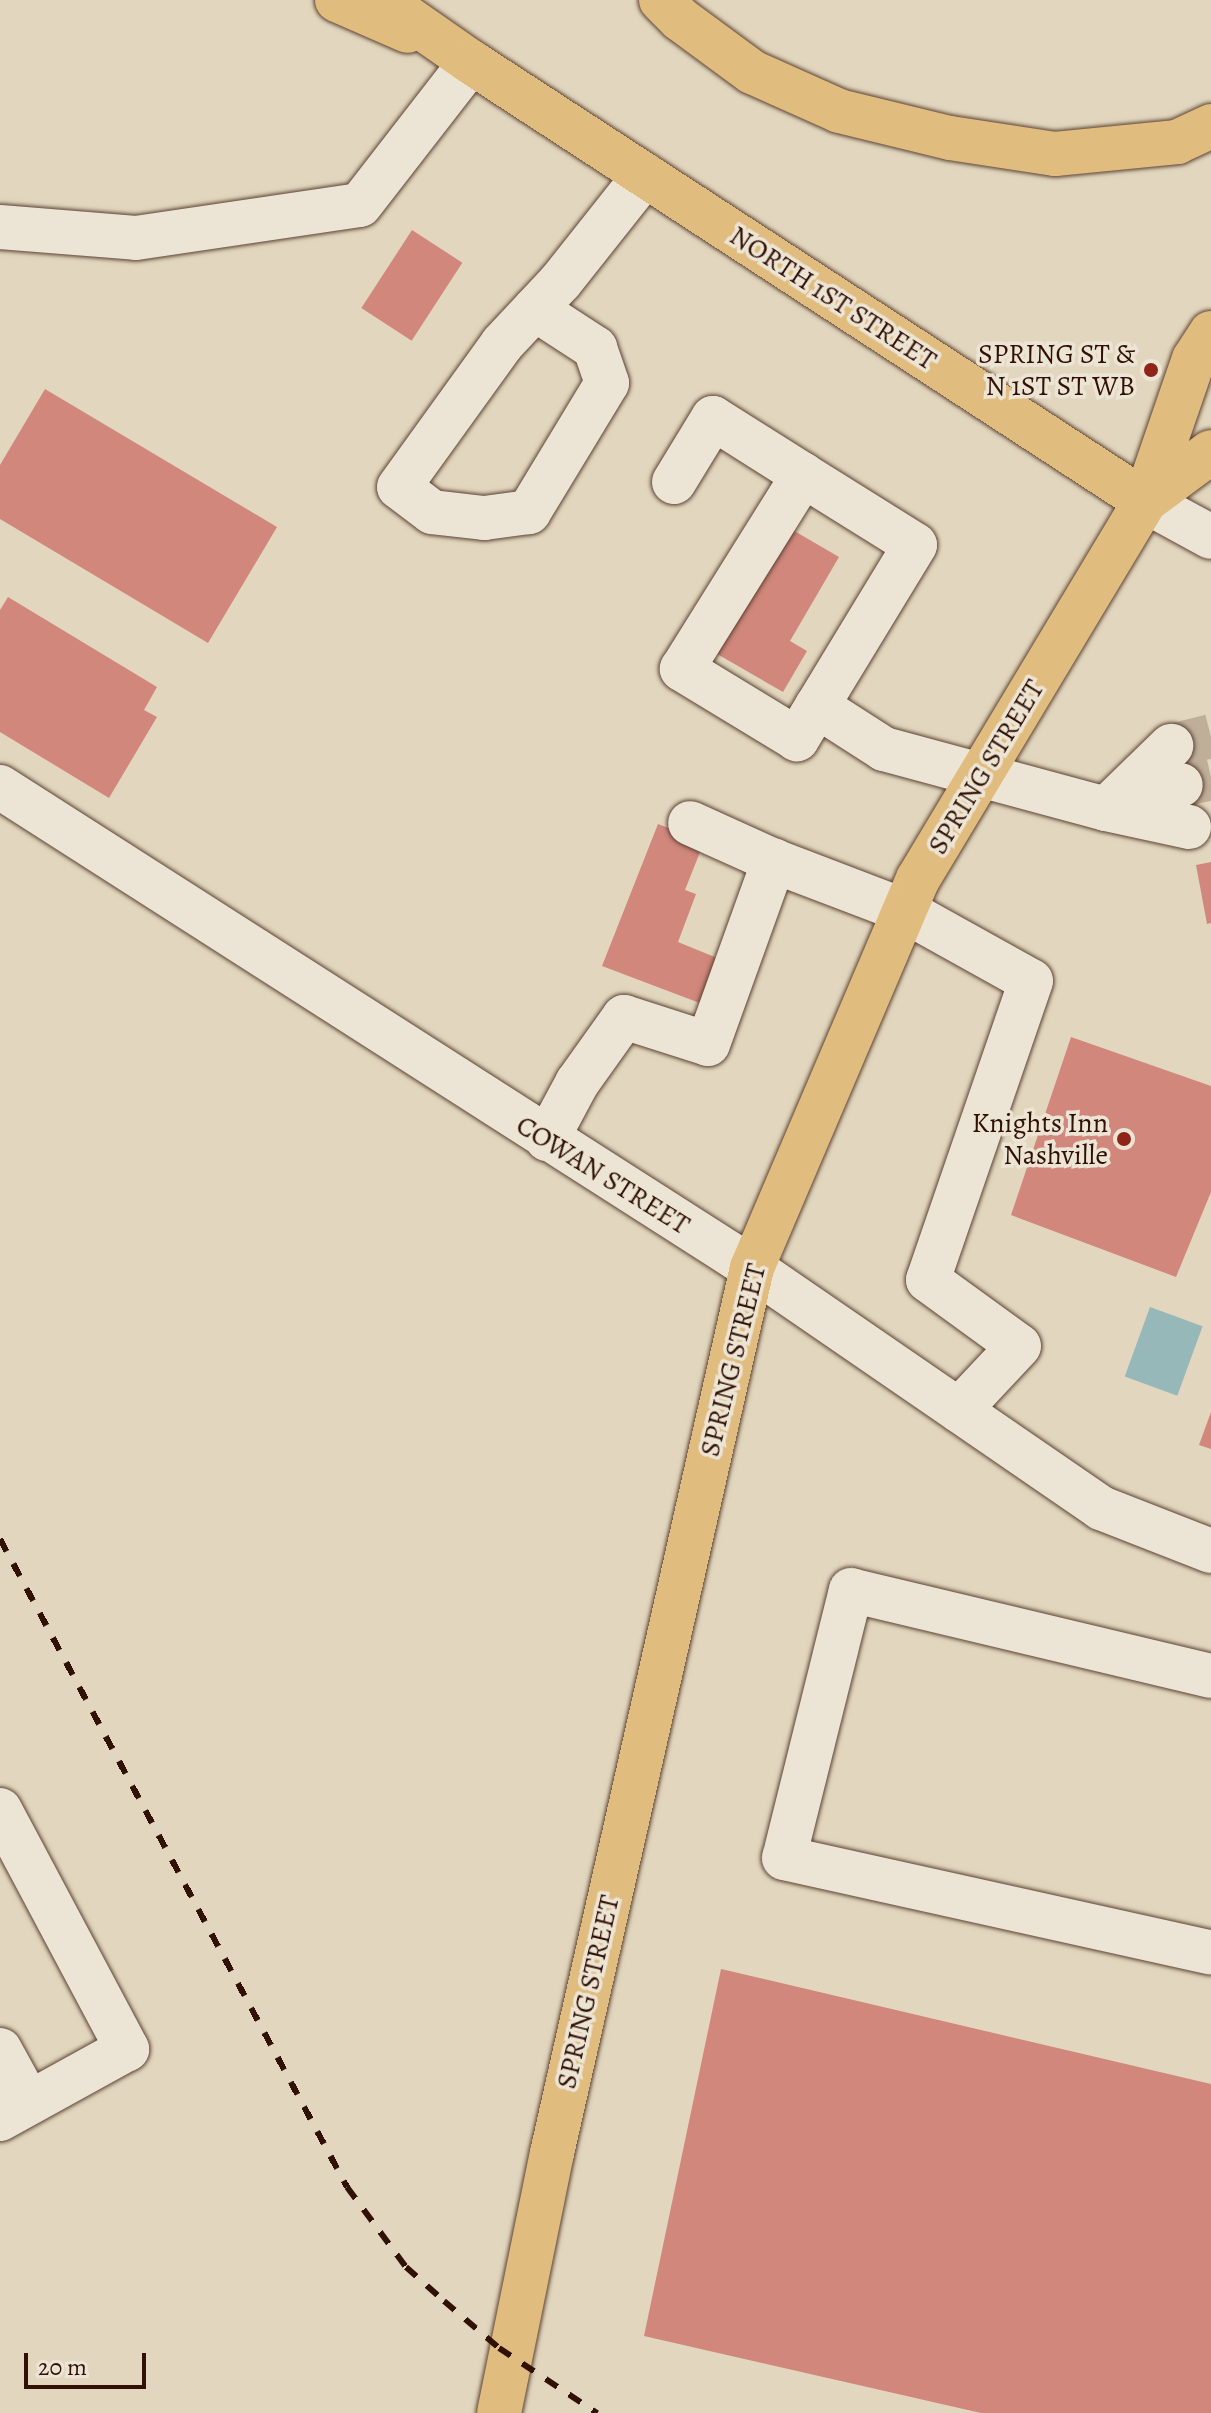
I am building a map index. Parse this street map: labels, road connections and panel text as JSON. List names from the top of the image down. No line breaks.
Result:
{"streets":{"main road":["NORTH 1ST STREET","SPRING STREET"],"street":["COWAN STREET"]},"crossings":[["NORTH 1ST STREET","SPRING STREET"],["SPRING STREET","COWAN STREET"]],"places":["SPRING ST & N 1ST ST WB","Knights Inn Nashville"],"scale_bar":"20 m"}
